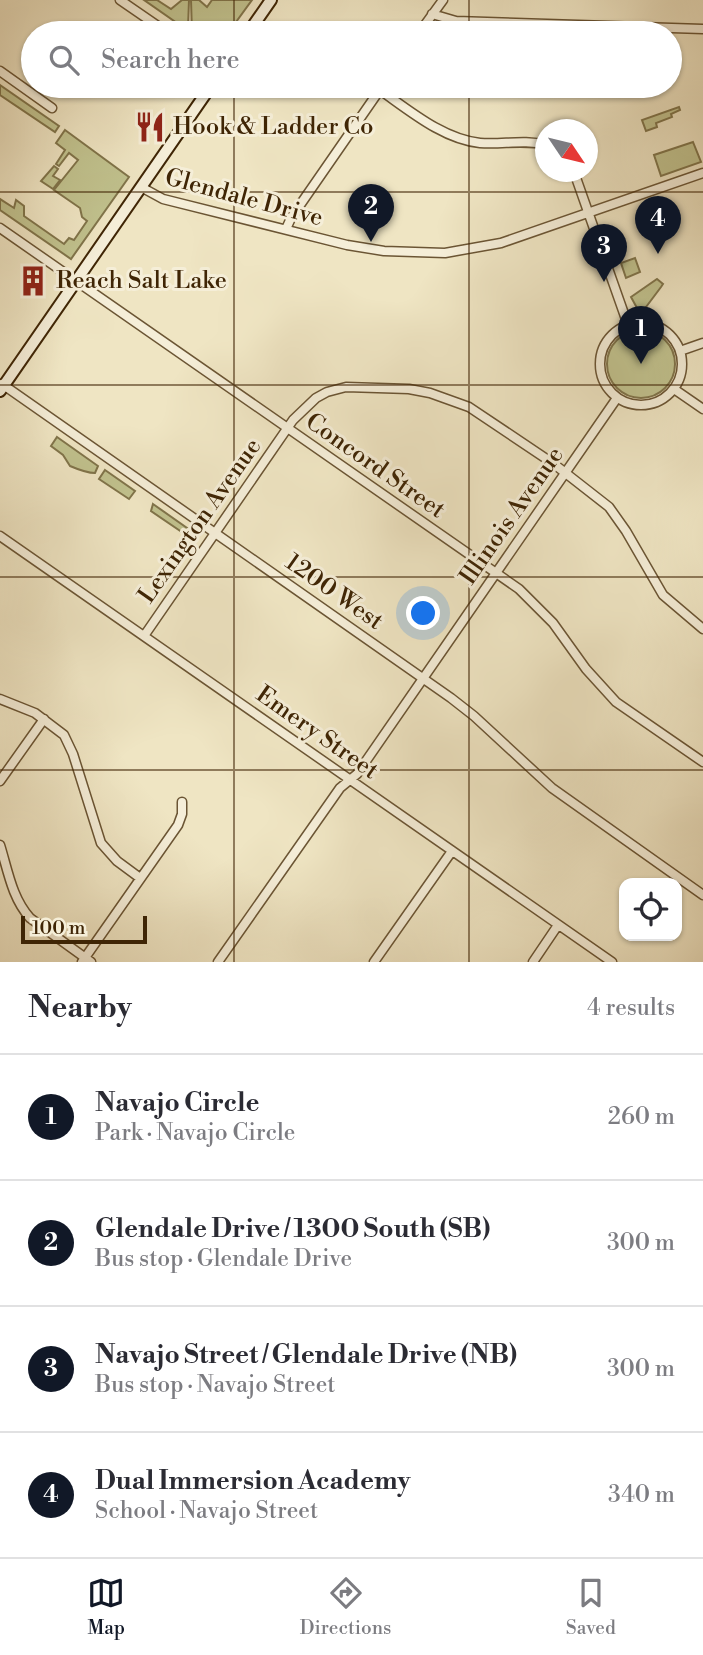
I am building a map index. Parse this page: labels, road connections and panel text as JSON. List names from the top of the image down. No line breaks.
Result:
{"streets":{"street":["Glendale Drive","Concord Street","Illinois Avenue","Lexington Avenue","1200 West","Emery Street"]},"crossings":[["Concord Street","Illinois Avenue"],["Concord Street","Lexington Avenue"],["Illinois Avenue","Lexington Avenue"],["Illinois Avenue","1200 West"],["Illinois Avenue","Emery Street"],["Lexington Avenue","1200 West"],["Lexington Avenue","Emery Street"]],"places":{"restaurant":["Hook & Ladder Co"],"building":["Reach Salt Lake"]},"scale_bar":"100 m","north":"bottom right","page":{"search":"Search here","pins":["2","4","3","1"],"scale":"100 m","heading":["Nearby","4 results"],"list":[{"mark":"1","name":"Navajo Circle","note":"Park · Navajo Circle","value":"260 m"},{"mark":"2","name":"Glendale Drive / 1300 South (SB)","note":"Bus stop · Glendale Drive","value":"300 m"},{"mark":"3","name":"Navajo Street / Glendale Drive (NB)","note":"Bus stop · Navajo Street","value":"300 m"},{"mark":"4","name":"Dual Immersion Academy","note":"School · Navajo Street","value":"340 m"}],"nav":["Map","Directions","Saved"]}}
